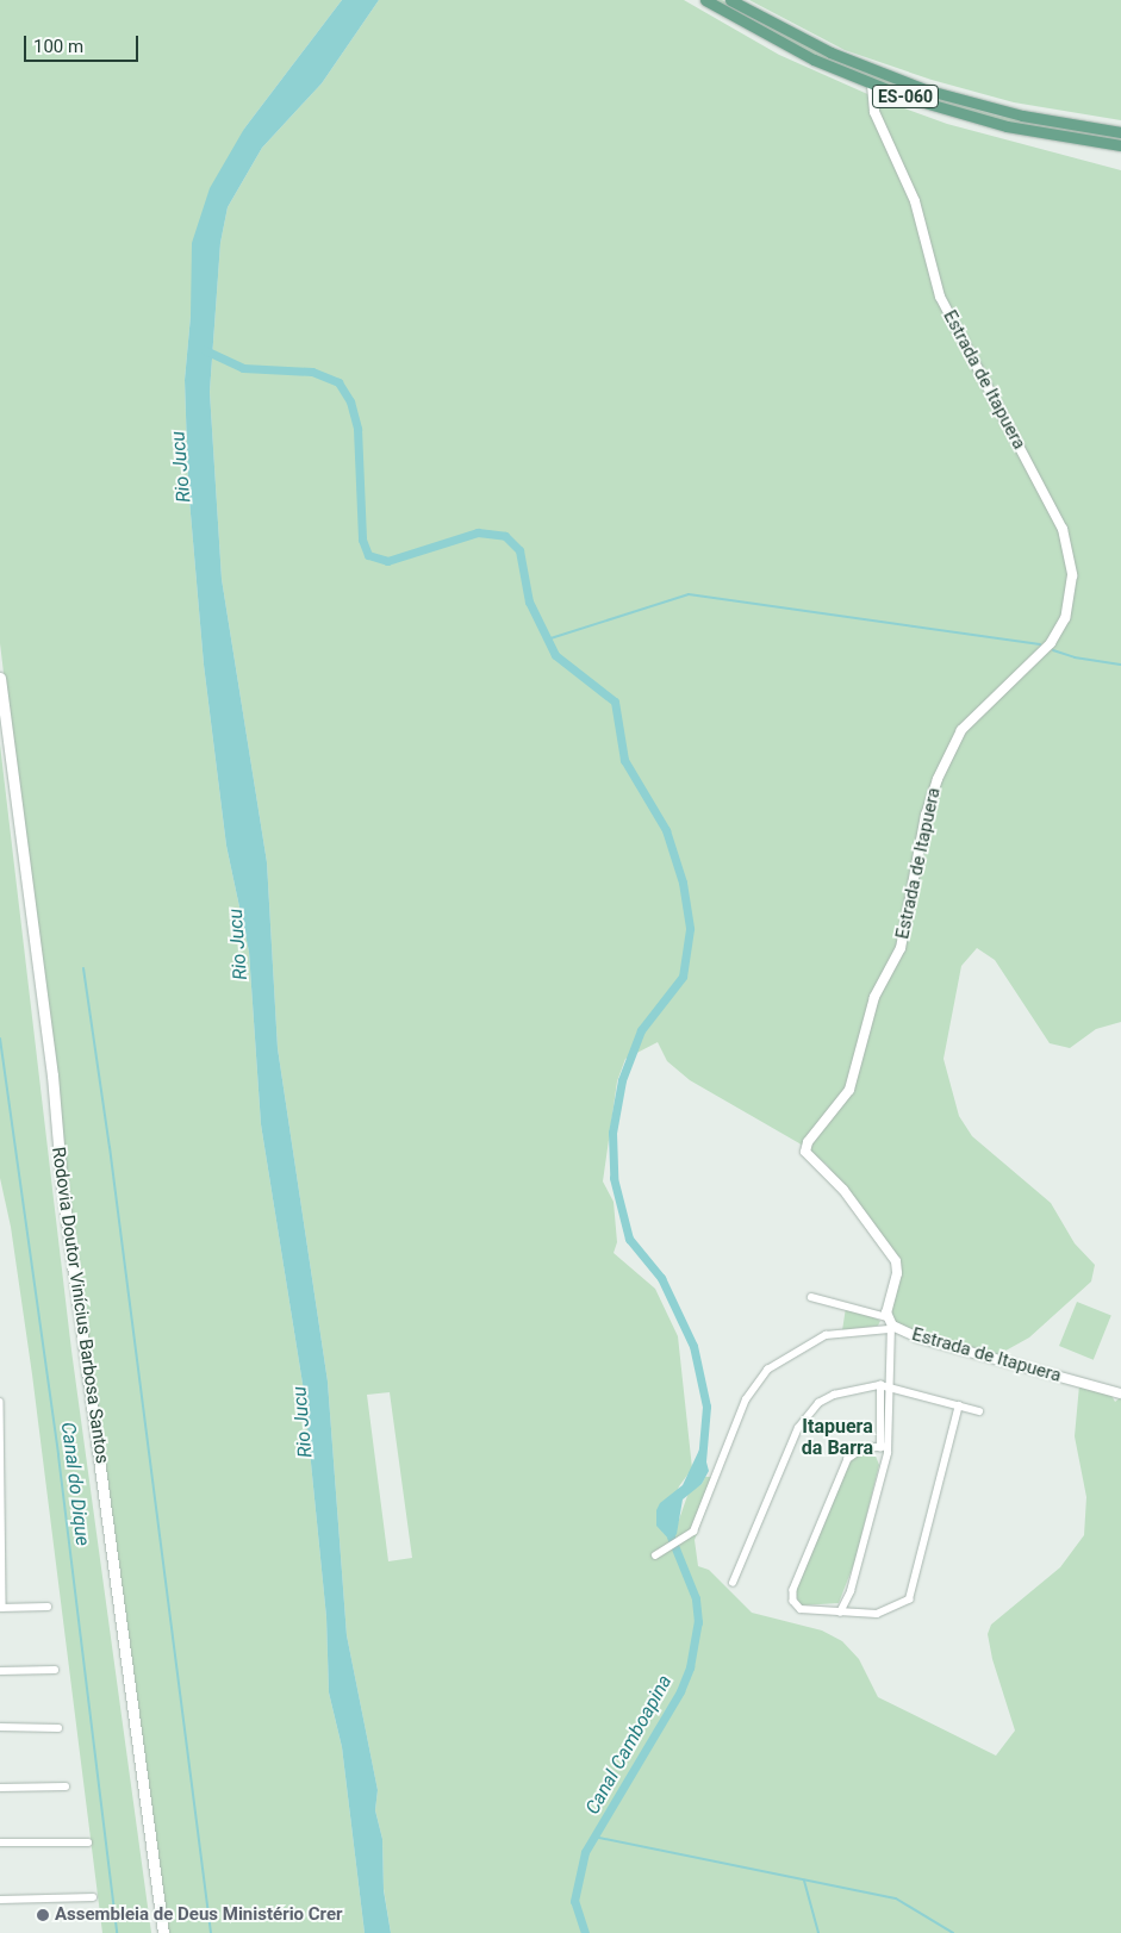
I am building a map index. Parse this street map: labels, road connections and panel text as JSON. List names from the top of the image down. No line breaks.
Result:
{"streets":{"main road":["ES-060","Rodovia Doutor Vinícius Barbosa Santos"],"street":["Estrada de Itapuera"]},"crossings":[["ES-060","Estrada de Itapuera"]],"districts":["Itapuera da Barra"],"water":["Rio Jucu","Canal do Dique","Canal Camboapina"],"places":["Assembleia de Deus Ministério Crer"],"scale_bar":"100 m"}
